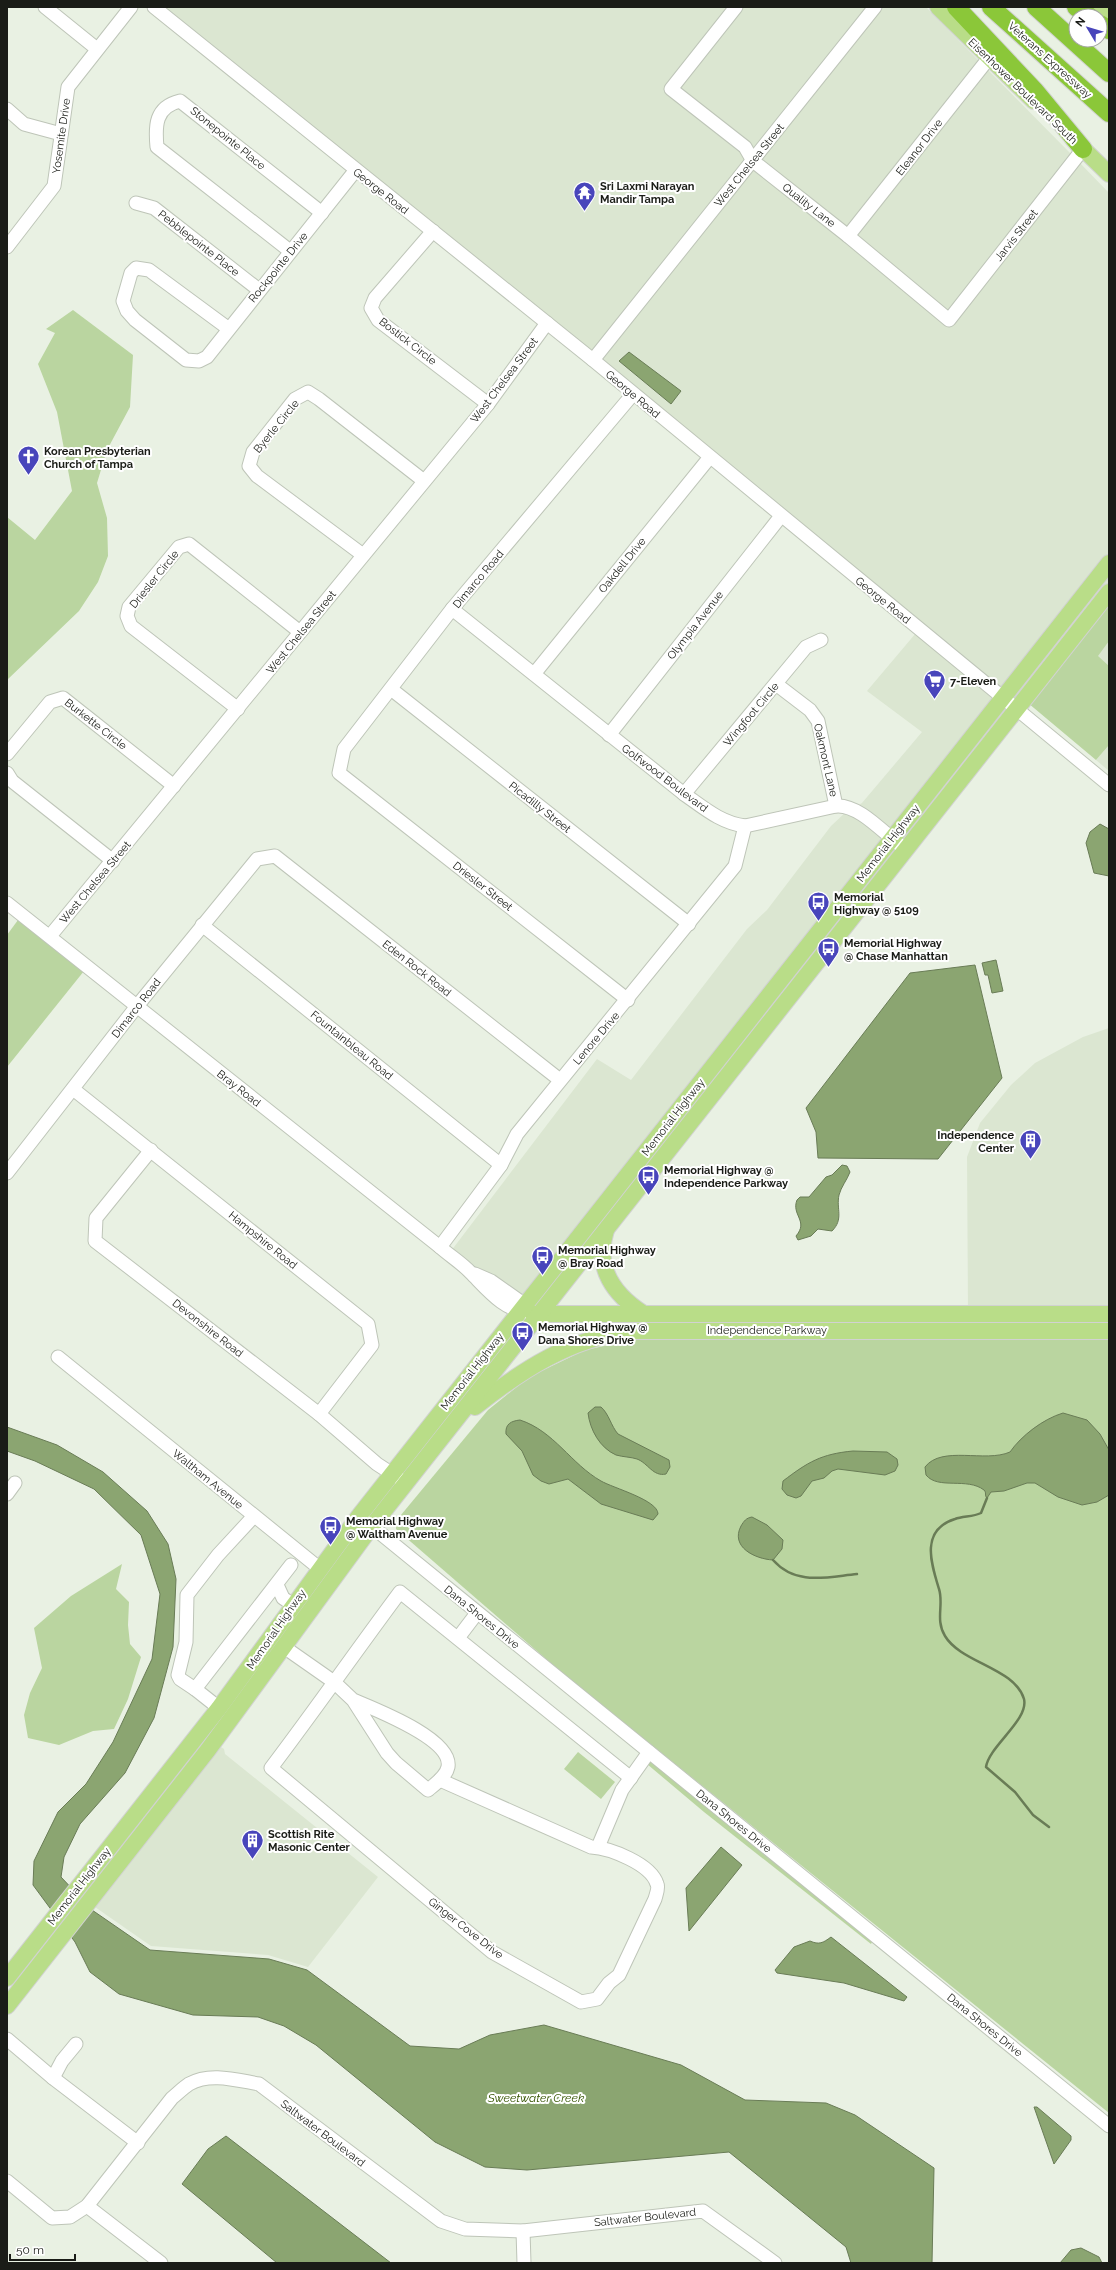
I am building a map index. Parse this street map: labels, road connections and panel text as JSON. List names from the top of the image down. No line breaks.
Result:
{"streets":{"highway":["Veterans Expressway"],"main road":["Eisenhower Boulevard South","Memorial Highway","Independence Parkway"],"street":["Yosemite Drive","Stonepointe Place","Eleanor Drive","West Chelsea Street","George Road","Quality Lane","Jarvis Street","Pebblepointe Place","Rockpointe Drive","Bostick Circle","Byerle Circle","Oakdell Drive","Driesler Circle","Dimarco Road","Olympia Avenue","Wingfoot Circle","Burkette Circle","Oakmont Lane","Golfwood Boulevard","Picadilly Street","Driesler Street","Eden Rock Road","Lenore Drive","Fountainbleau Road","Bray Road","Hampshire Road","Devonshire Road","Waltham Avenue","Dana Shores Drive","Ginger Cove Drive","Saltwater Boulevard"]},"crossings":[["Eisenhower Boulevard South","Eleanor Drive"],["Eisenhower Boulevard South","Jarvis Street"],["Stonepointe Place","Rockpointe Drive"],["Eleanor Drive","Quality Lane"],["West Chelsea Street","George Road"],["West Chelsea Street","Quality Lane"],["West Chelsea Street","Bostick Circle"],["West Chelsea Street","Byerle Circle"],["West Chelsea Street","Driesler Circle"],["West Chelsea Street","Burkette Circle"],["West Chelsea Street","Bray Road"],["George Road","Rockpointe Drive"],["George Road","Bostick Circle"],["George Road","Oakdell Drive"],["George Road","Dimarco Road"],["George Road","Olympia Avenue"],["George Road","Memorial Highway"],["Quality Lane","Jarvis Street"],["Pebblepointe Place","Rockpointe Drive"],["Oakdell Drive","Golfwood Boulevard"],["Dimarco Road","Golfwood Boulevard"],["Dimarco Road","Picadilly Street"],["Dimarco Road","Driesler Street"],["Dimarco Road","Eden Rock Road"],["Dimarco Road","Fountainbleau Road"],["Dimarco Road","Bray Road"],["Dimarco Road","Hampshire Road"],["Olympia Avenue","Golfwood Boulevard"],["Wingfoot Circle","Oakmont Lane"],["Wingfoot Circle","Golfwood Boulevard"],["Oakmont Lane","Golfwood Boulevard"],["Golfwood Boulevard","Memorial Highway"],["Golfwood Boulevard","Lenore Drive"],["Picadilly Street","Lenore Drive"],["Memorial Highway","Bray Road"],["Memorial Highway","Devonshire Road"],["Memorial Highway","Independence Parkway"],["Memorial Highway","Waltham Avenue"],["Memorial Highway","Dana Shores Drive"],["Driesler Street","Lenore Drive"],["Eden Rock Road","Lenore Drive"],["Lenore Drive","Fountainbleau Road"],["Lenore Drive","Bray Road"],["Bray Road","Independence Parkway"],["Hampshire Road","Devonshire Road"]],"water":["Sweetwater Creek"],"places":{"temple":["Sri Laxmi Narayan Mandir Tampa"],"church":["Korean Presbyterian Church of Tampa"],"supermarket":["7-Eleven"],"bus stop":["Memorial Highway @ 5109","Memorial Highway @ Chase Manhattan","Memorial Highway @ Independence Parkway","Memorial Highway @ Bray Road","Memorial Highway @ Dana Shores Drive","Memorial Highway @ Waltham Avenue"],"building":["Independence Center","Scottish Rite Masonic Center"]},"scale_bar":"50 m","north":"top left"}
